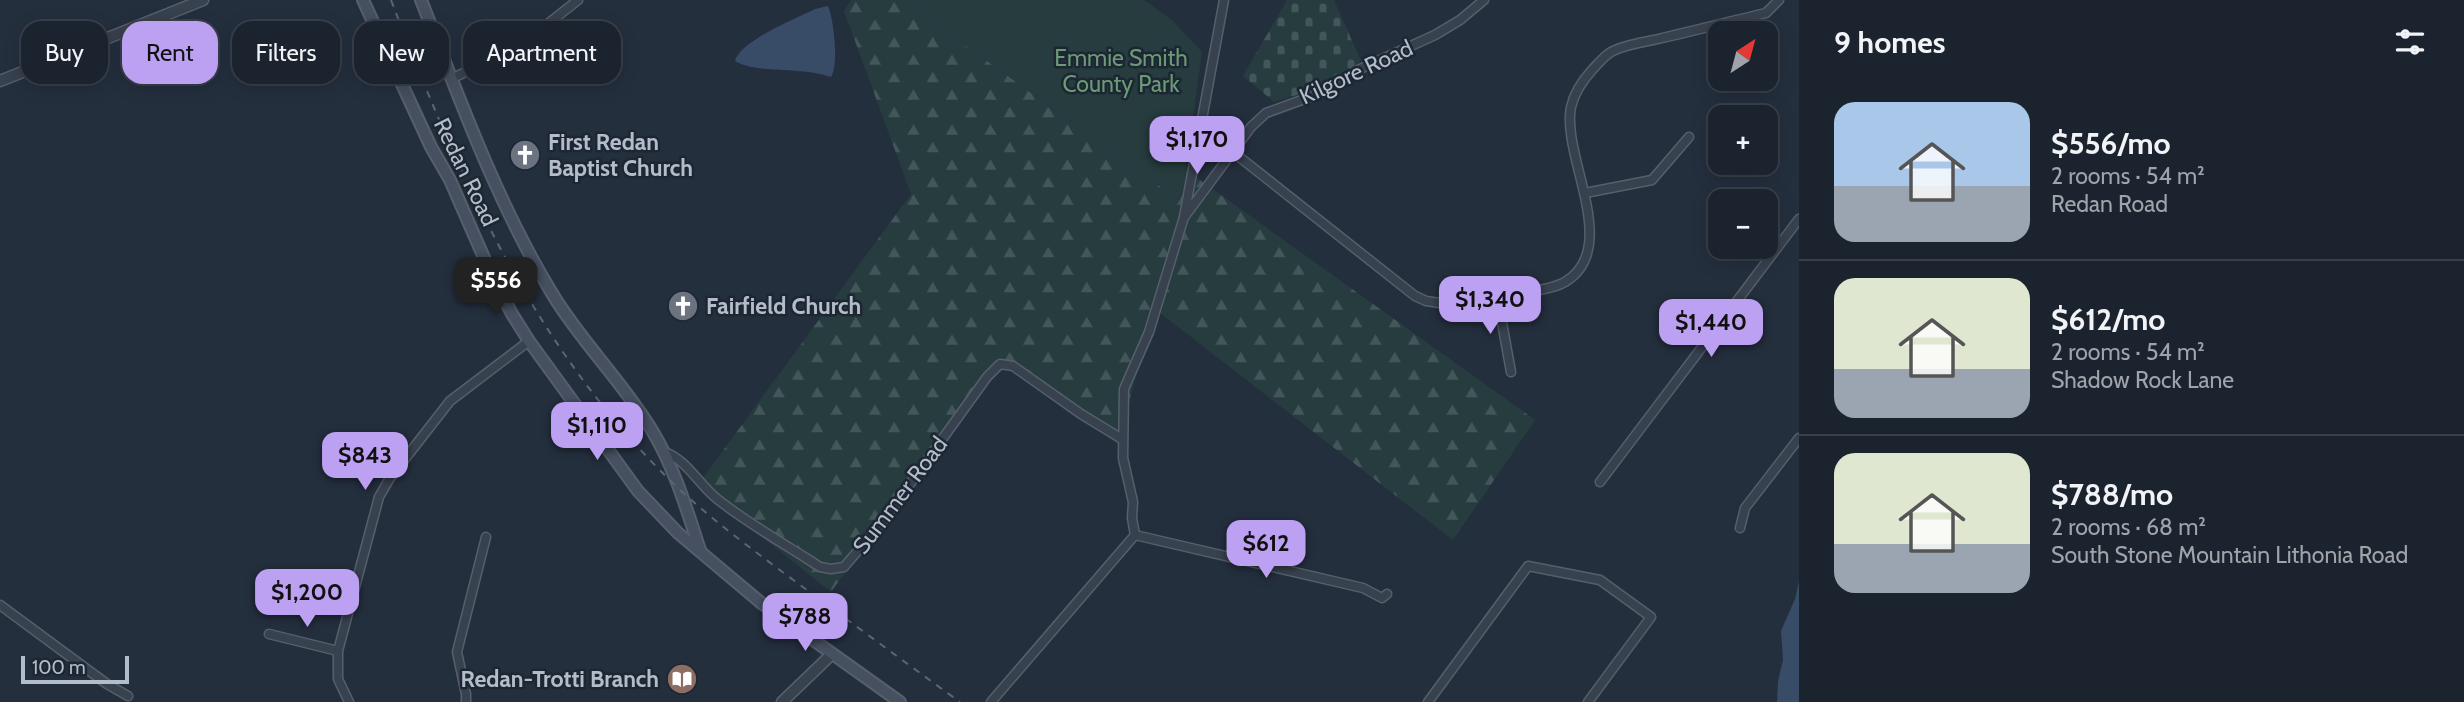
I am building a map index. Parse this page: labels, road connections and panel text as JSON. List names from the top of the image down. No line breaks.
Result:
{"streets":{"main road":["Redan Road"],"street":["Kilgore Road","Summer Road"]},"parks":["Emmie Smith County Park"],"places":{"church":["First Redan Baptist Church","Fairfield Church"],"library":["Redan-Trotti Branch"]},"scale_bar":"100 m","north":"top right","page":{"heading":"9 homes","map_buttons":["+","−"],"chip":["Buy","Rent","Filters","New","Apartment"],"list":[{"name":"$556/mo","note":"2 rooms · 54 m² · Redan Road"},{"name":"$612/mo","note":"2 rooms · 54 m² · Shadow Rock Lane"},{"name":"$788/mo","note":"2 rooms · 68 m² · South Stone Mountain Lithonia Road"}],"price":["$1,170","$556","$1,340","$1,440","$1,110","$843","$612","$1,200","$788"],"scale":"100 m"}}
